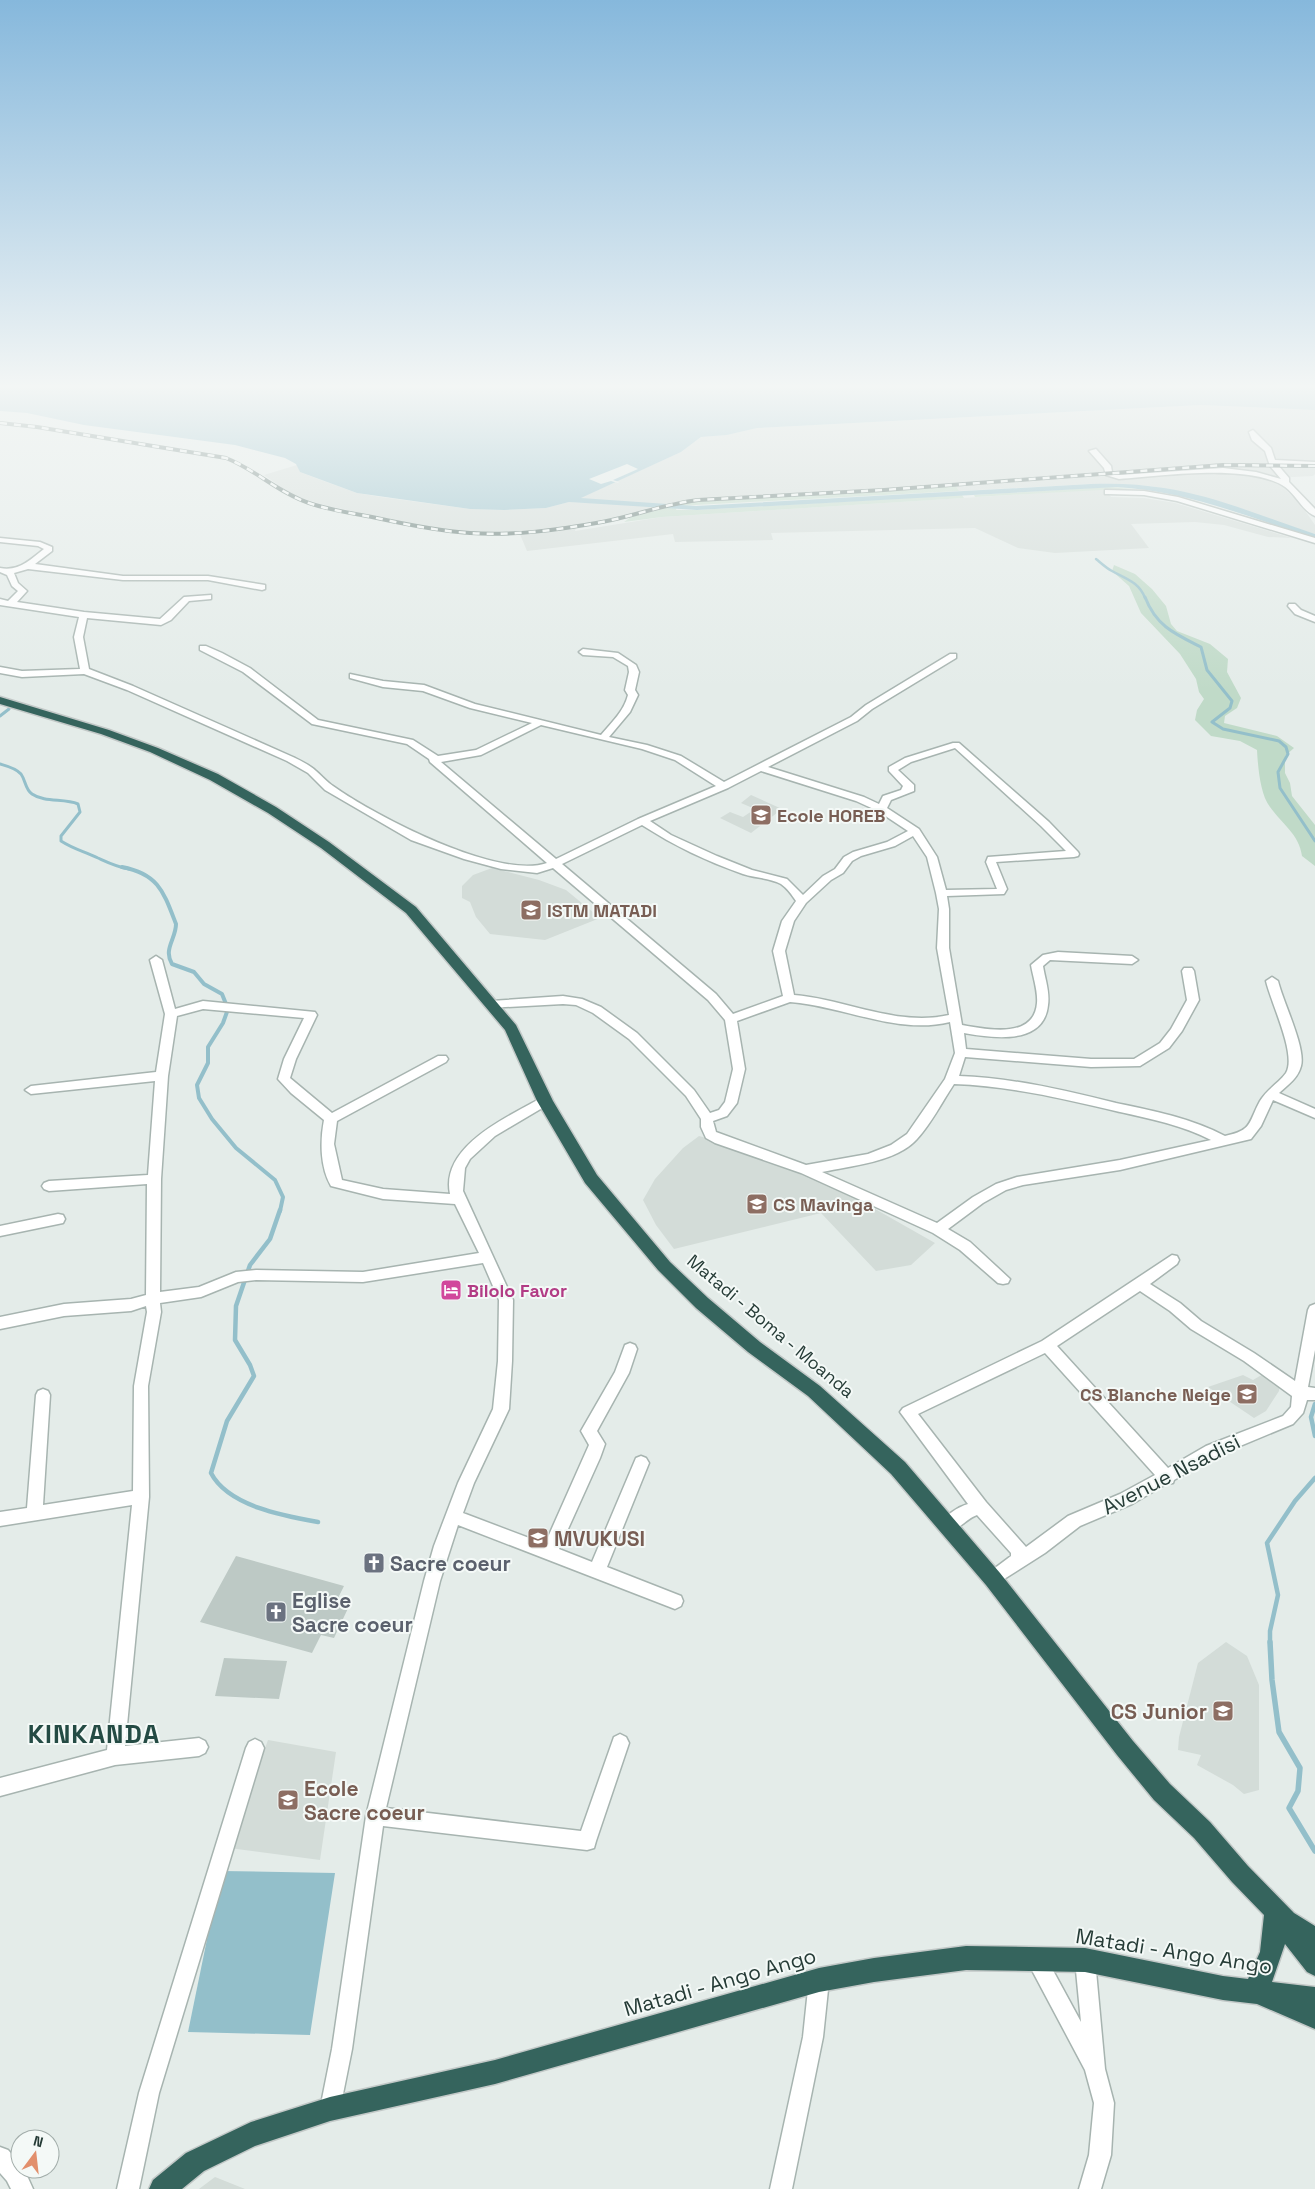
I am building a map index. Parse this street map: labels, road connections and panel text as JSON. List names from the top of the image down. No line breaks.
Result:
{"streets":{"highway":["Matadi - Boma - Moanda","Matadi - Ango Ango"],"street":["Avenue Nsadisi"]},"crossings":[["Matadi - Boma - Moanda","Avenue Nsadisi"]],"districts":["KINKANDA"],"places":{"school or university":["Ecole HOREB","ISTM MATADI","CS Mavinga","CS Blanche Neige","MVUKUSI","CS Junior","Ecole Sacre coeur"],"hotel":["Bilolo Favor"],"church":["Sacre coeur","Eglise Sacre coeur"]},"north":"top"}
